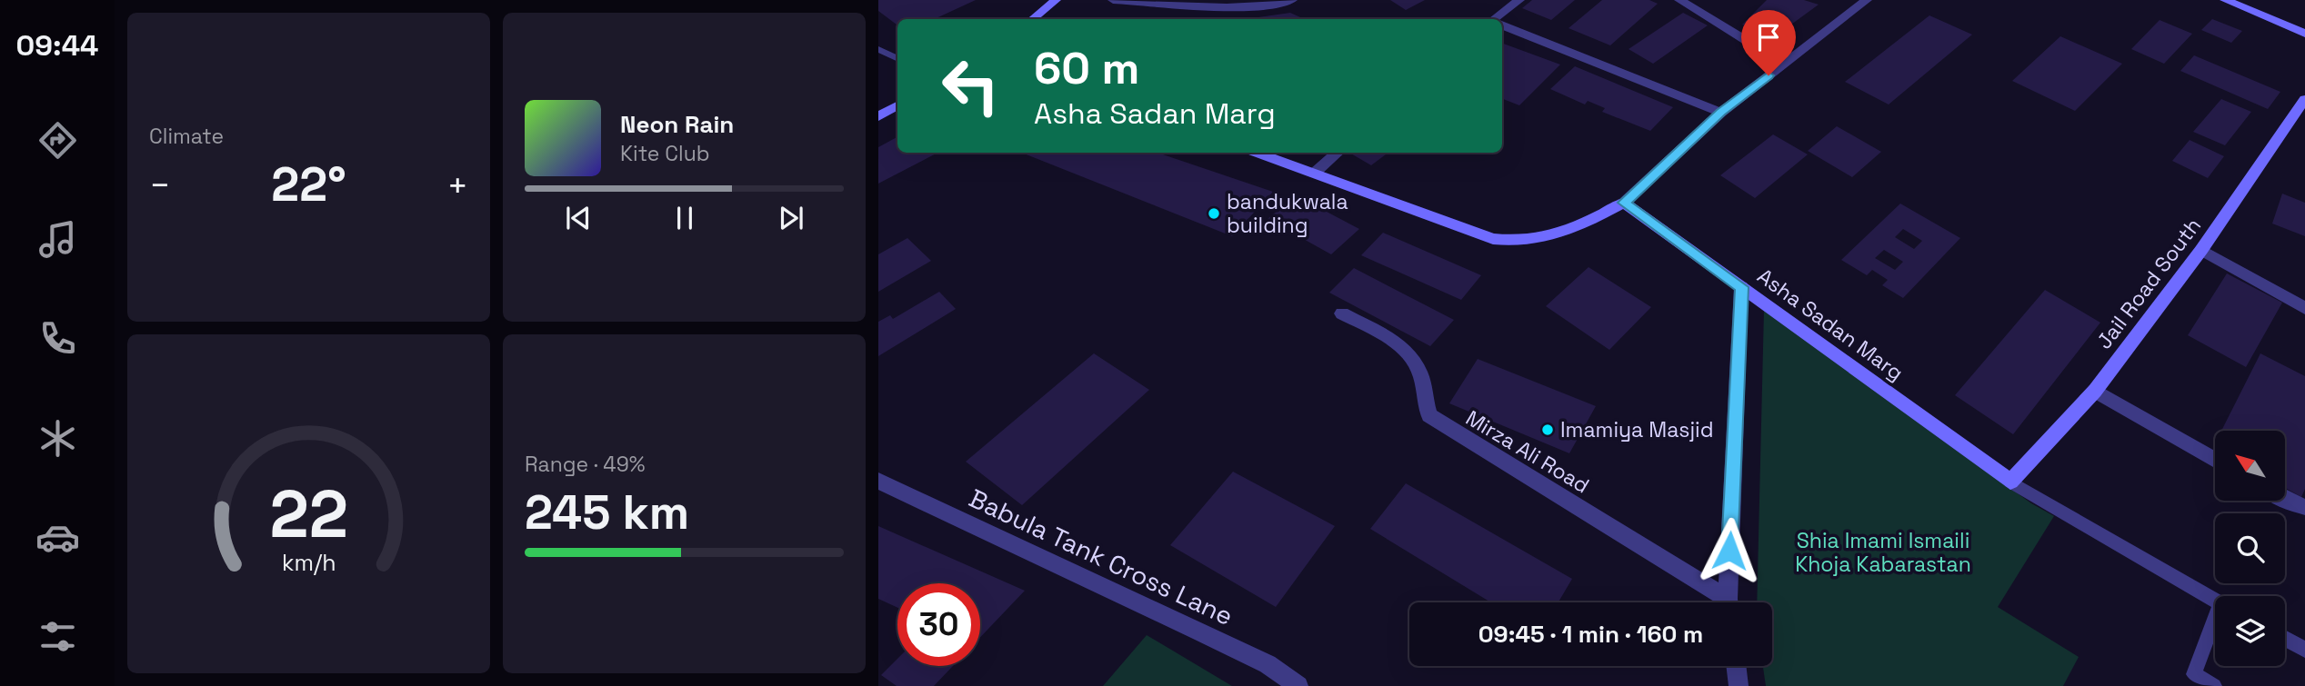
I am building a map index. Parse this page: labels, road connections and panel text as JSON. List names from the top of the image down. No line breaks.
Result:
{"streets":{"street":["Jail Road South","Asha Sadan Marg","Mirza Ali Road","Babula Tank Cross Lane"]},"crossings":[["Jail Road South","Asha Sadan Marg"]],"parks":["Shia Imami Ismaili Khoja Kabarastan"],"places":["bandukwala building","Imamiya Masjid"],"north":"top left","page":{"tabs":"09:44","tile":["Climate",["Range · 49%","245 km"]],"turn":["60 m","Asha Sadan Marg"],"song":["Neon Rain","Kite Club"],"heat":["−","22°","+"],"limit":"30","trip":"09:45 · 1 min · 160 m","gauge":["22","km/h"]}}
